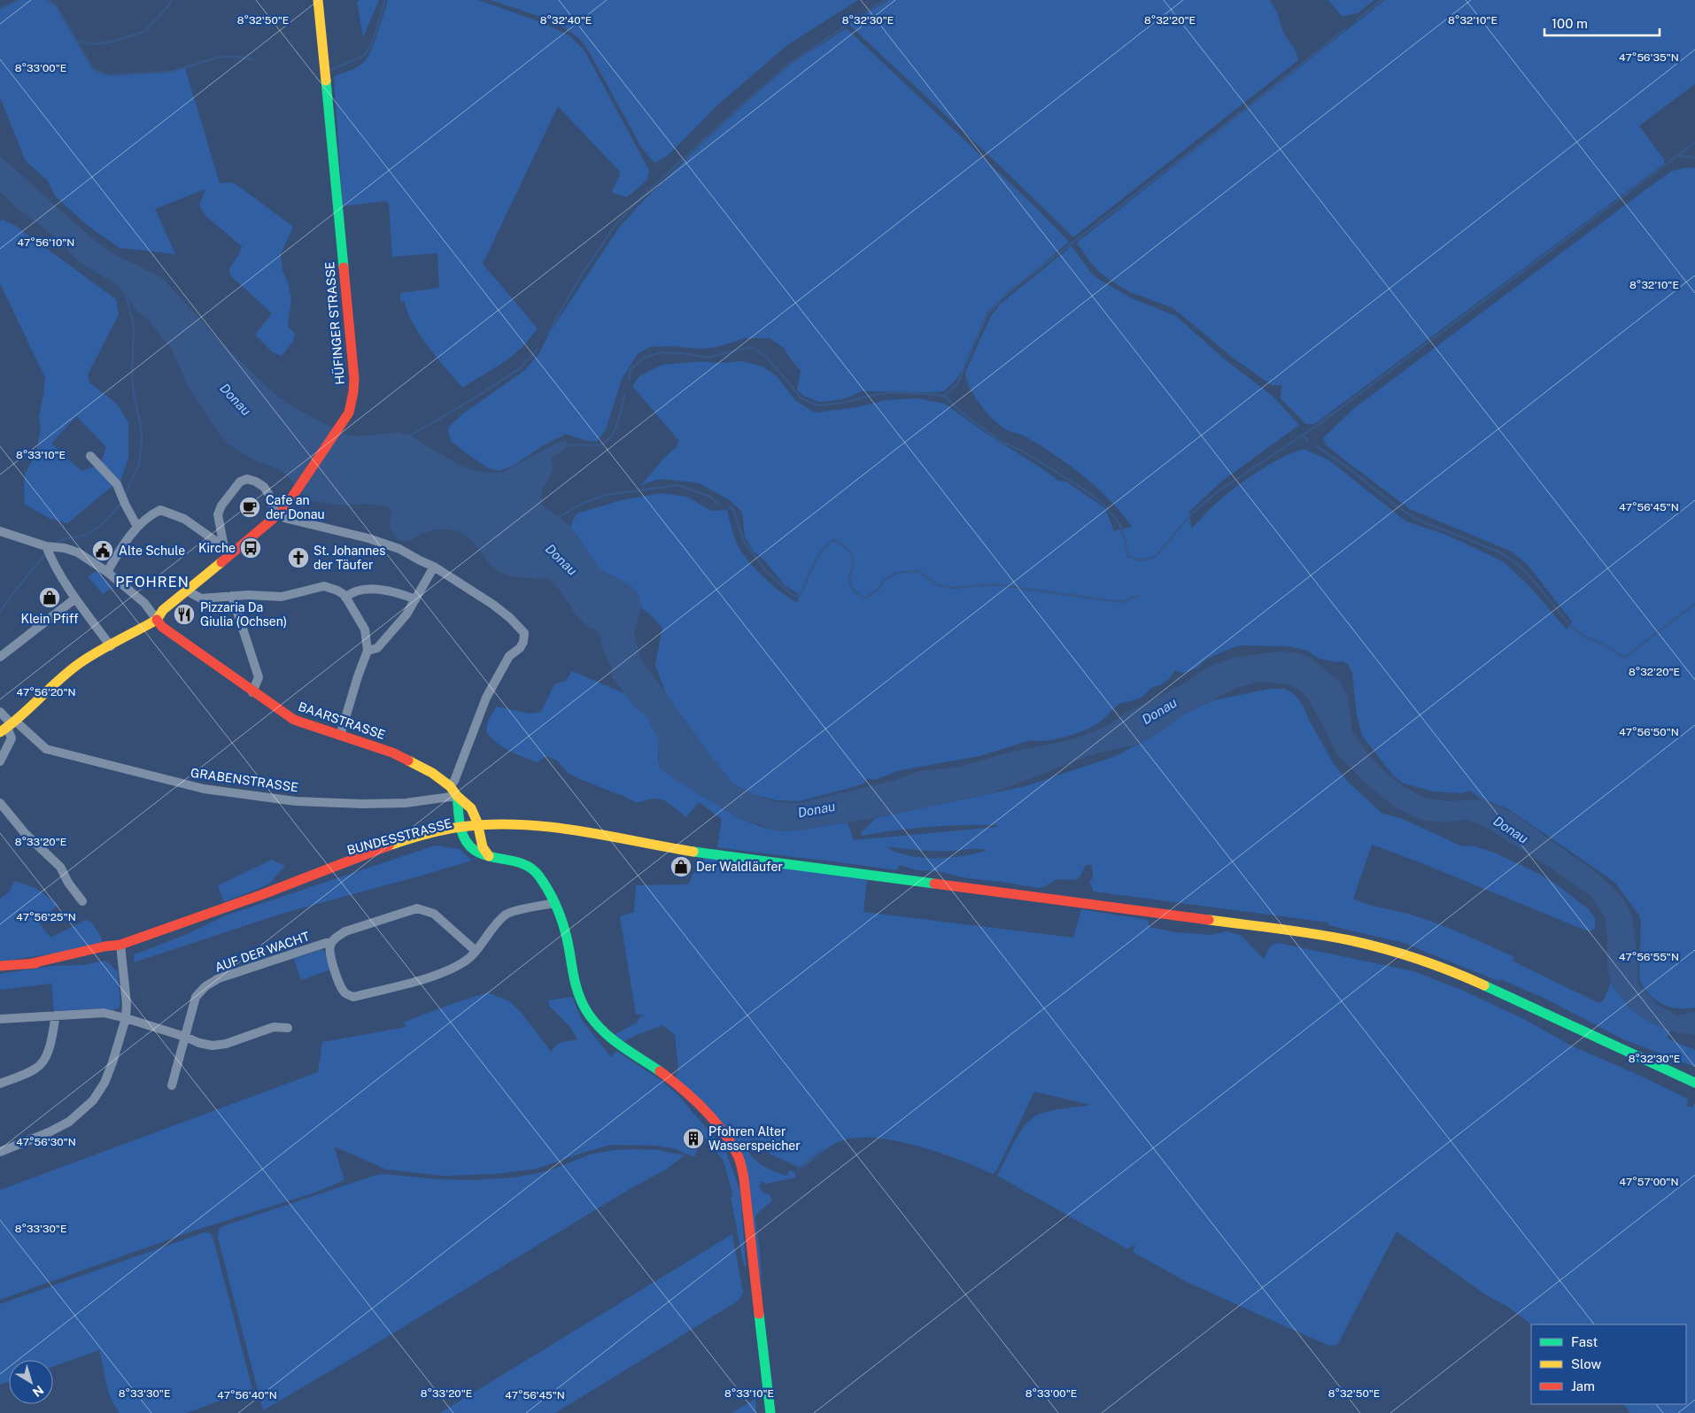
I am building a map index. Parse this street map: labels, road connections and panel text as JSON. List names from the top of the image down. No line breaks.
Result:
{"streets":{"street":["HÜFINGER STRASSE","BAARSTRASSE","GRABENSTRASSE","BUNDESSTRASSE","AUF DER WACHT"]},"crossings":[["HÜFINGER STRASSE","BAARSTRASSE"],["HÜFINGER STRASSE","GRABENSTRASSE"],["BAARSTRASSE","GRABENSTRASSE"],["BAARSTRASSE","BUNDESSTRASSE"]],"districts":["PFOHREN"],"water":["Donau"],"places":{"cafe":["Cafe an der Donau"],"bus stop":["Kirche"],"public building":["Alte Schule"],"church":["St. Johannes der Täufer"],"shop":["Klein Pfiff","Der Waldläufer"],"restaurant":["Pizzaria Da Giulia (Ochsen)"],"building":["Pfohren Alter Wasserspeicher"]},"legend":["Fast","Slow","Jam"],"scale_bar":"100 m","north":"bottom right","coordinates":["8°32'50\"E","8°32'40\"E","8°32'30\"E","8°32'20\"E","8°32'10\"E","47°56'35\"N","8°33'00\"E","47°56'10\"N","8°33'10\"E","47°56'45\"N","47°56'20\"N","47°56'50\"N","8°33'20\"E","47°56'25\"N","47°56'55\"N","47°56'30\"N","47°57'00\"N","8°33'30\"E","47°56'40\"N"]}
